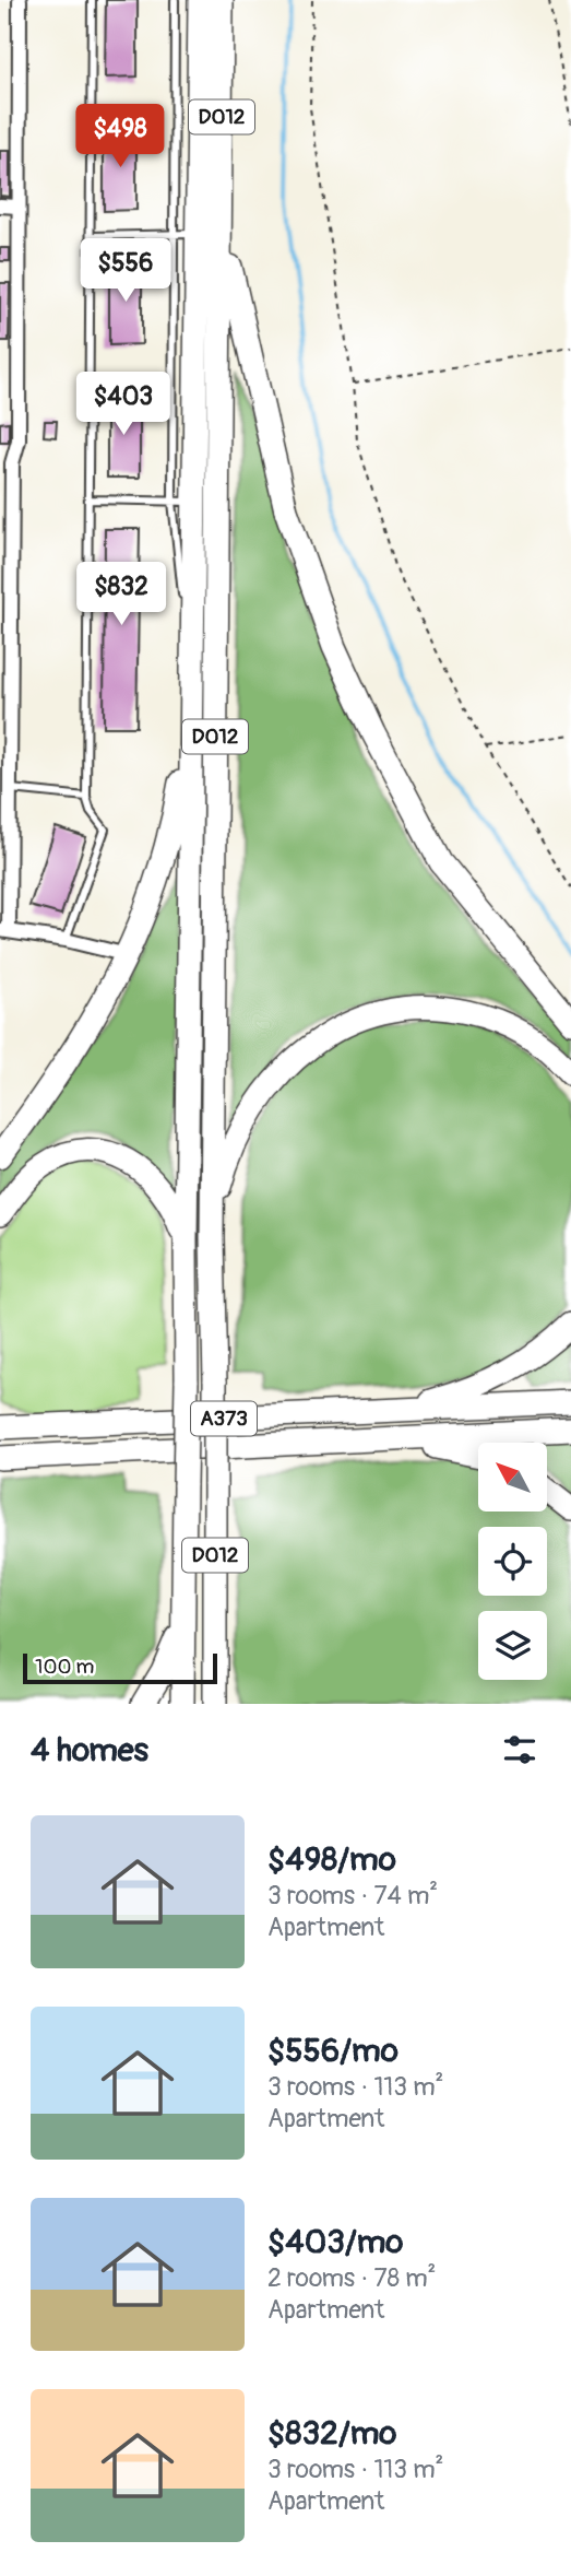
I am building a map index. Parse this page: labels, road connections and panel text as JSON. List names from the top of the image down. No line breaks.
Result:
{"streets":{"highway":["D012","A373"]},"scale_bar":"100 m","north":"top left","page":{"price":["$498","$556","$403","$832"],"scale":"100 m","heading":"4 homes","list":[{"name":"$498/mo","note":"3 rooms · 74 m² · Apartment"},{"name":"$556/mo","note":"3 rooms · 113 m² · Apartment"},{"name":"$403/mo","note":"2 rooms · 78 m² · Apartment"},{"name":"$832/mo","note":"3 rooms · 113 m² · Apartment"}]}}
